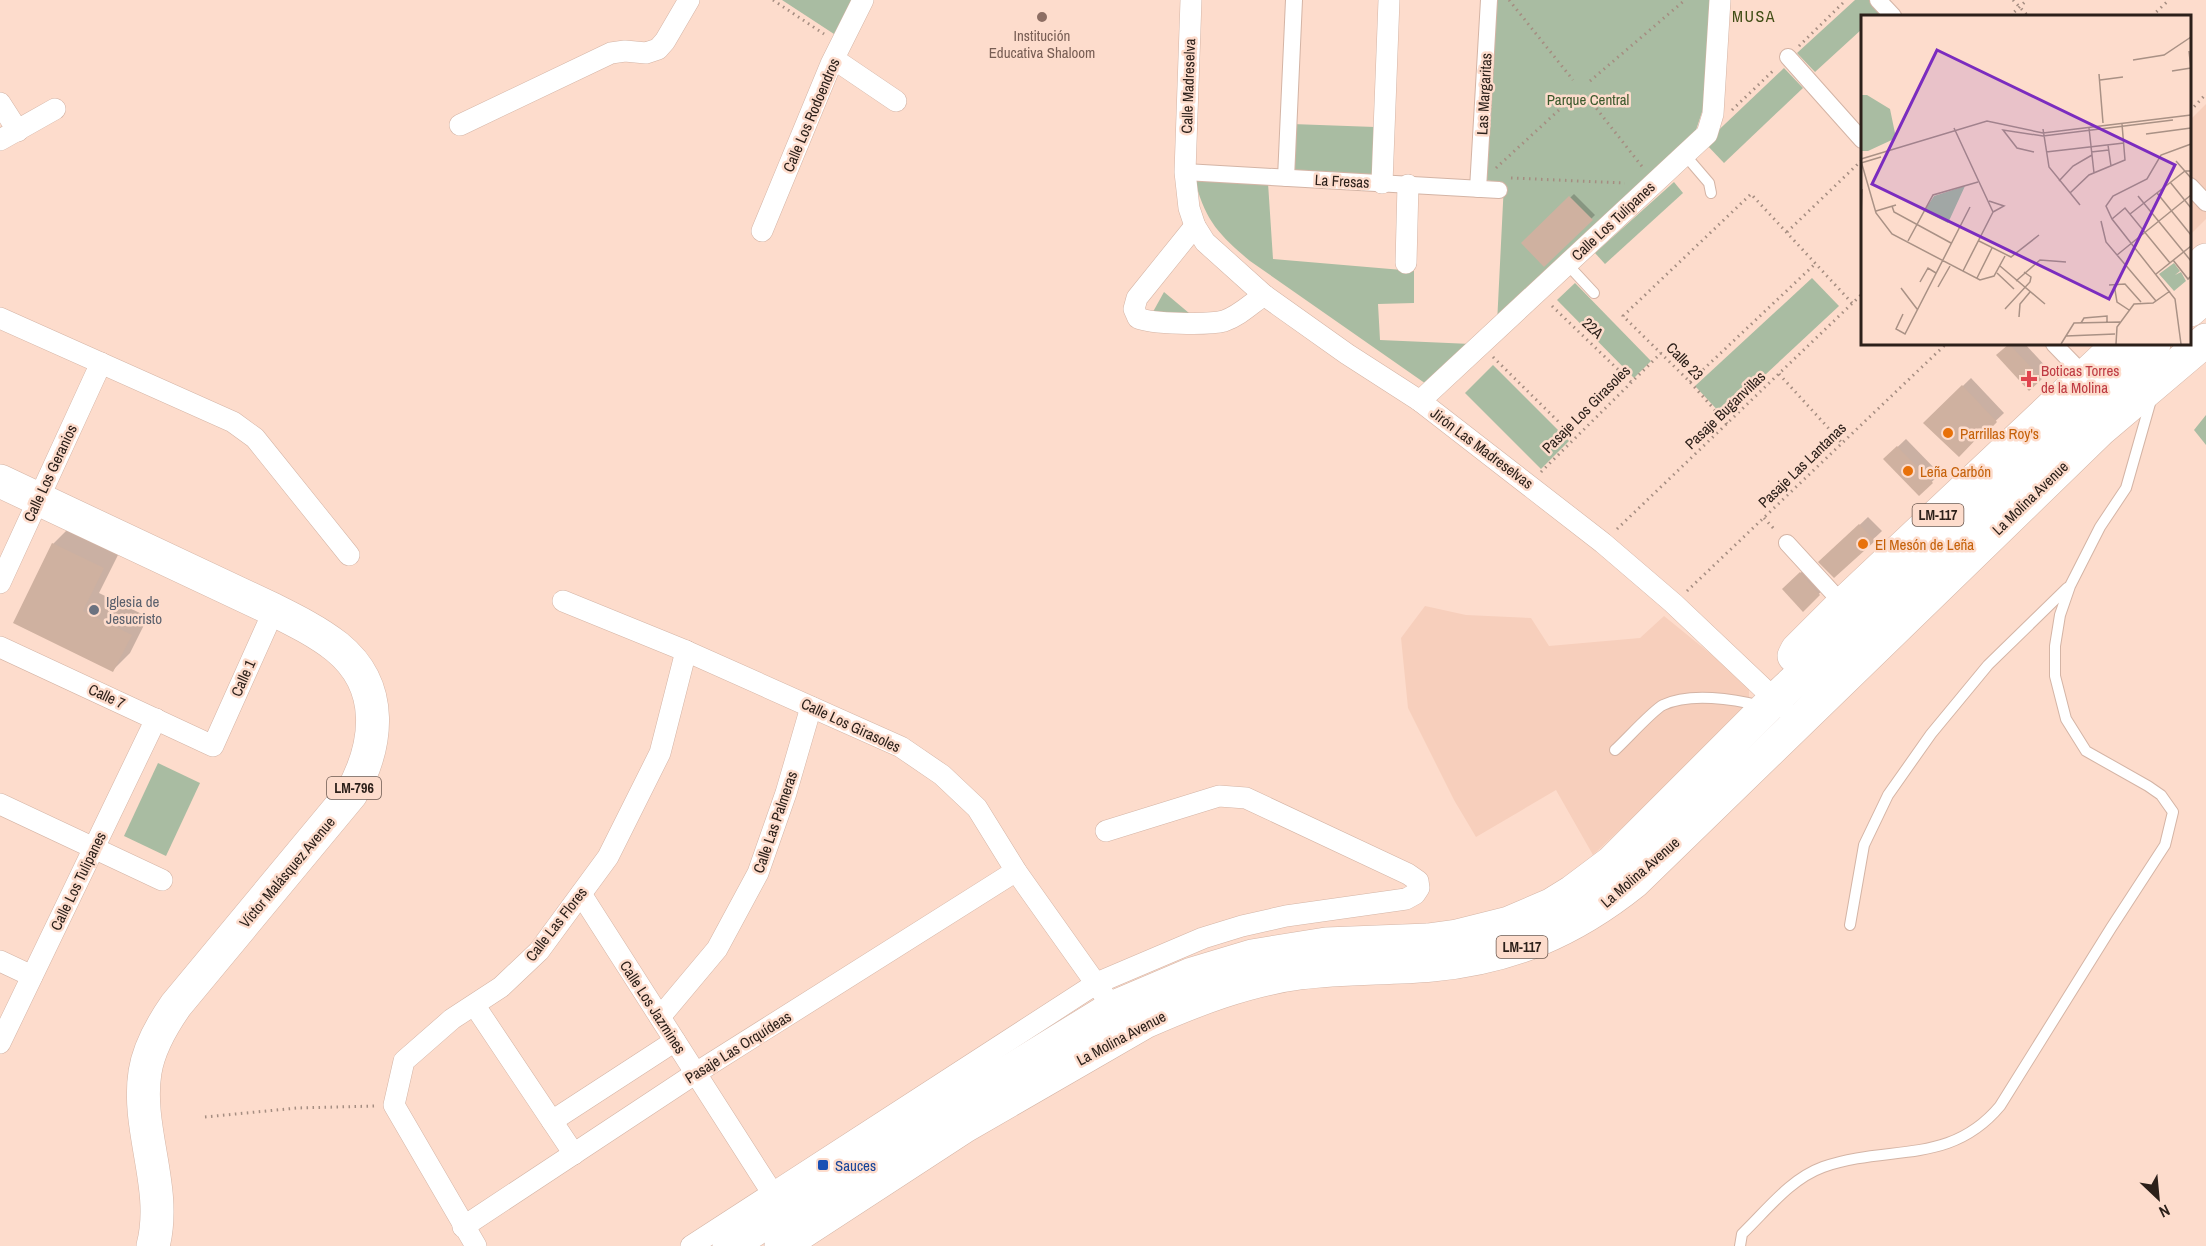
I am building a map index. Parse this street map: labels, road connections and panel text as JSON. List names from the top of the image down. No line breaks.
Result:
{"streets":{"main road":["La Molina Avenue","LM-117","LM-796","Víctor Malásquez Avenue"],"street":["Calle Madreselva","Las Margaritas","Calle Los Rodoendros","La Fresas","Calle Los Tulipanes","Jirón Las Madreselvas","Calle Los Geranios","Calle 1","Calle 7","Calle Los Girasoles","Calle Las Palmeras","Calle Las Flores","Calle Los Jazmines","Pasaje Las Orquídeas"],"path":["22A","Calle 23","Pasaje Los Girasoles","Pasaje Buganvillas","Pasaje Las Lantanas"]},"crossings":[["Calle Madreselva","La Fresas"],["Calle Madreselva","Jirón Las Madreselvas"],["Las Margaritas","La Fresas"],["La Fresas","Jirón Las Madreselvas"],["Calle Los Tulipanes","22A"],["Calle Los Tulipanes","Jirón Las Madreselvas"],["Calle Los Tulipanes","Calle 7"],["22A","Pasaje Los Girasoles"],["Calle 23","Pasaje Los Girasoles"],["Calle 23","Pasaje Buganvillas"],["Pasaje Los Girasoles","Jirón Las Madreselvas"],["Pasaje Buganvillas","Jirón Las Madreselvas"],["Jirón Las Madreselvas","Pasaje Las Lantanas"],["Jirón Las Madreselvas","La Molina Avenue"],["Calle Los Geranios","Víctor Malásquez Avenue"],["La Molina Avenue","Calle Los Girasoles"],["La Molina Avenue","Calle Los Jazmines"],["Calle 1","Calle 7"],["Calle 1","Víctor Malásquez Avenue"],["Calle Los Girasoles","Calle Las Palmeras"],["Calle Los Girasoles","Calle Las Flores"],["Calle Los Girasoles","Pasaje Las Orquídeas"],["Calle Las Palmeras","Calle Los Jazmines"],["Calle Las Flores","Calle Los Jazmines"],["Calle Los Jazmines","Pasaje Las Orquídeas"]],"districts":["MUSA"],"parks":["Parque Central"],"places":{"other":["Institución Educativa Shaloom","Parrillas Roy's","Leña Carbón","El Mesón de Leña","Iglesia de Jesucristo"],"health":["Boticas Torres de la Molina"],"transit":["Sauces"]},"north":"bottom right"}
